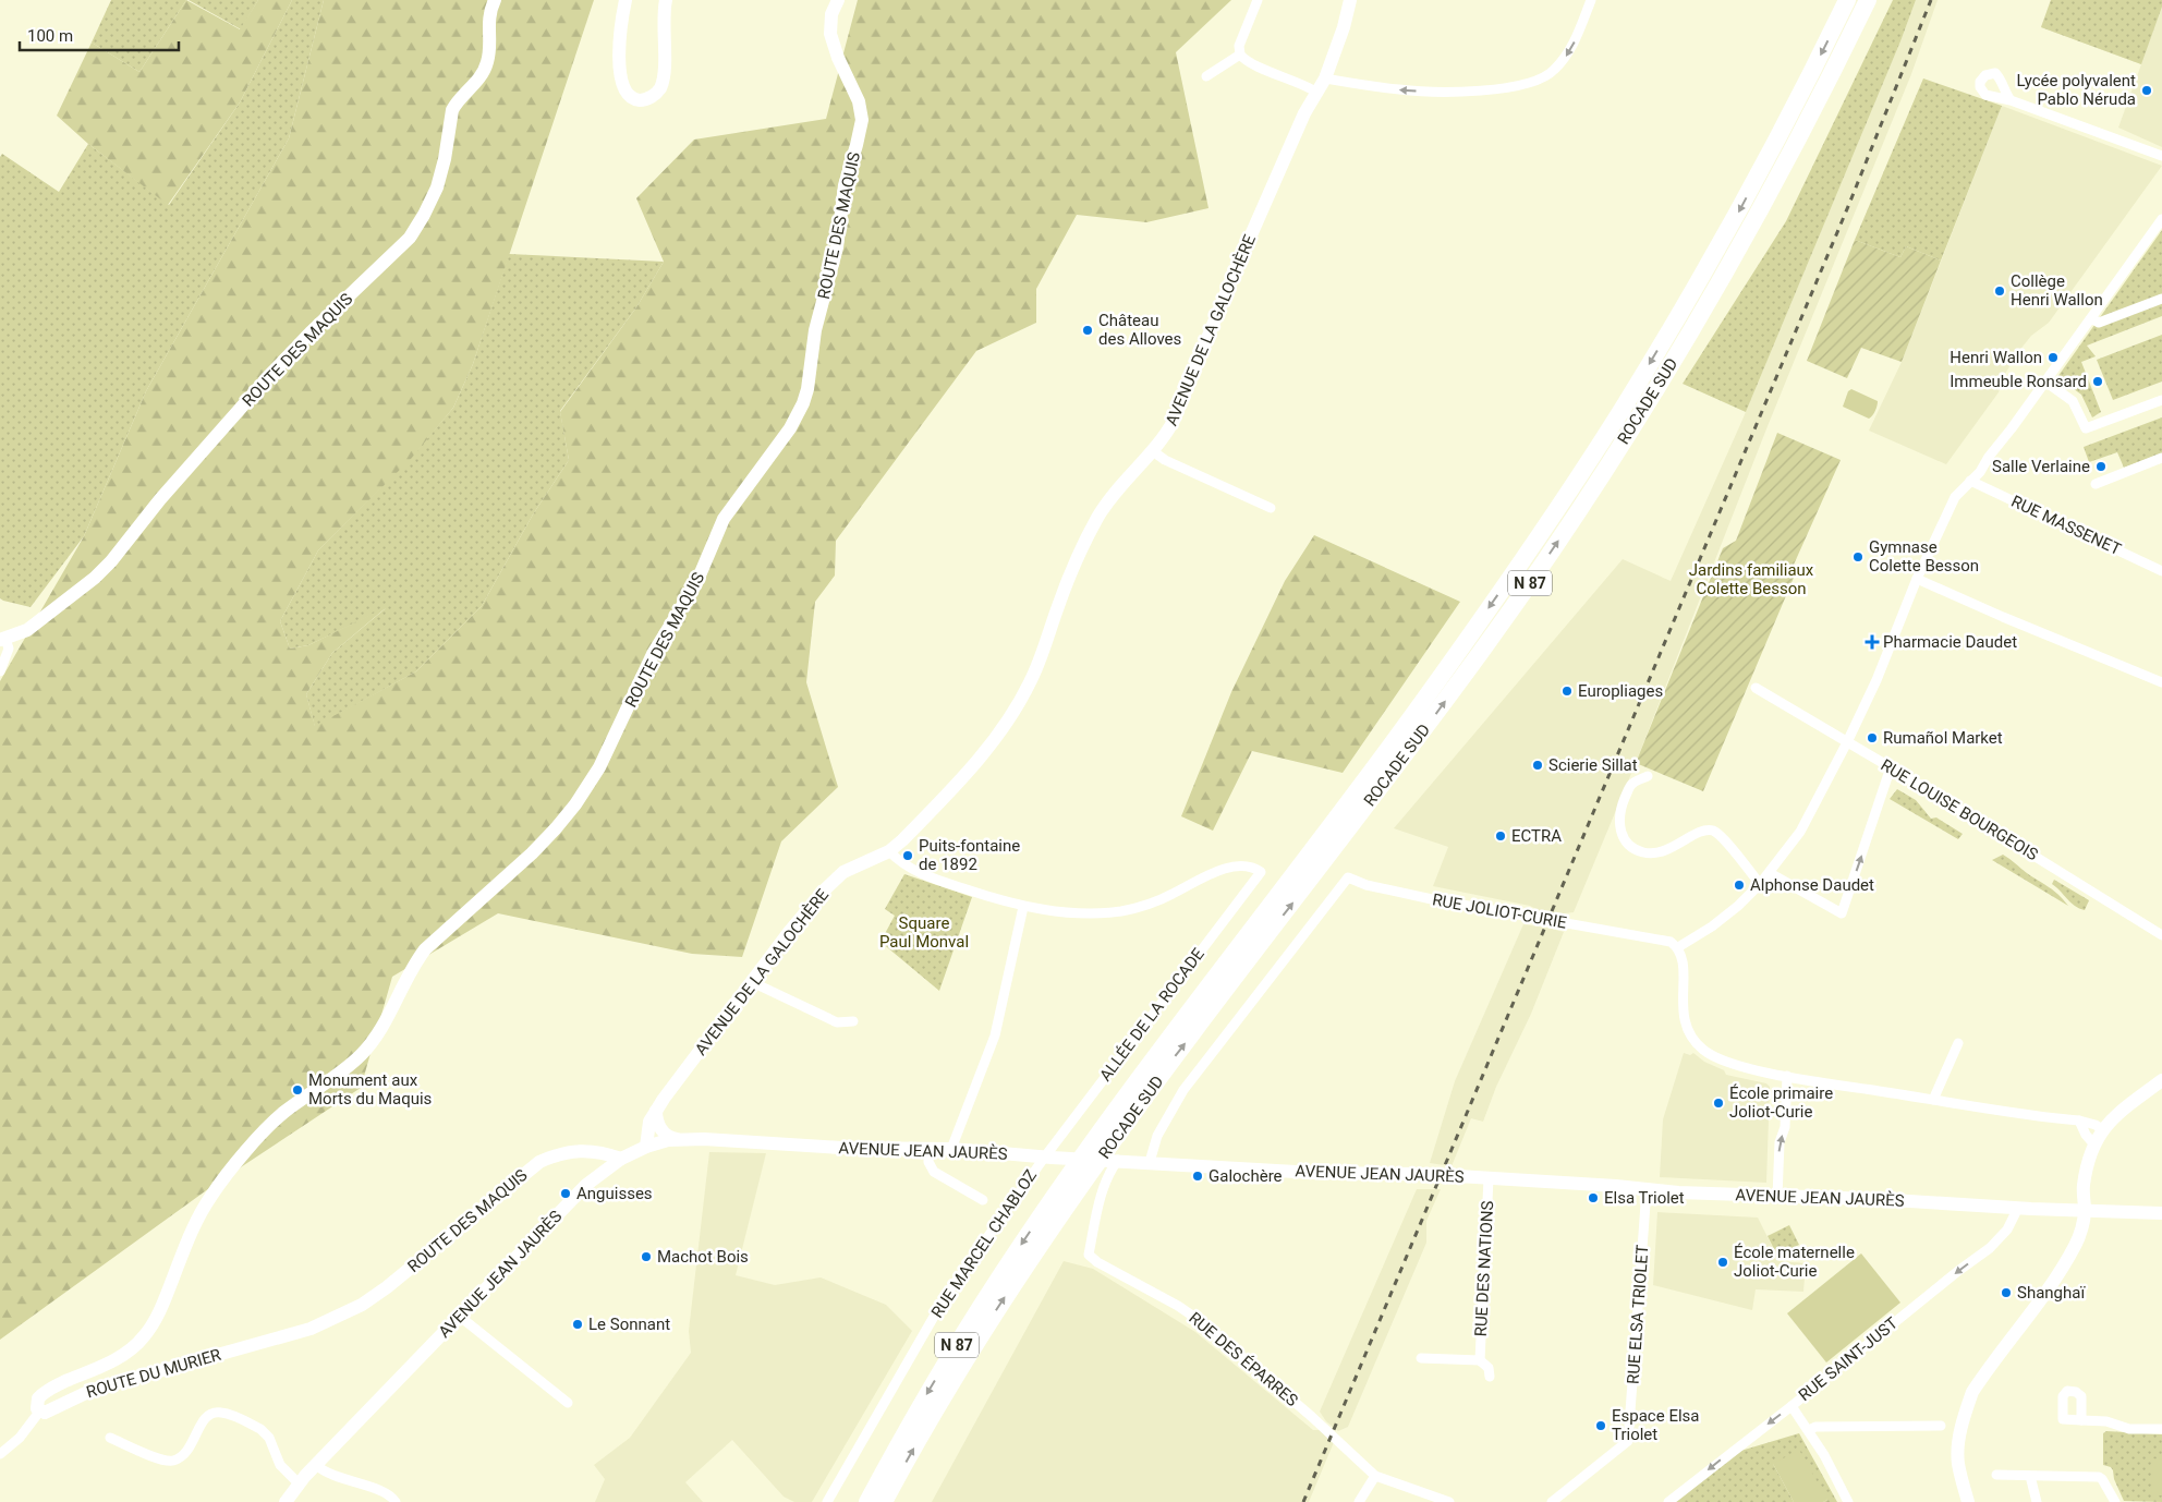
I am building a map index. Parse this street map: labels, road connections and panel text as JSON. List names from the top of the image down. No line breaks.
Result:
{"streets":{"highway":["ROCADE SUD","N 87"],"main road":["ROUTE DES MAQUIS","AVENUE DE LA GALOCHÈRE","AVENUE JEAN JAURÈS","ROUTE DU MURIER"],"street":["RUE MASSENET","RUE LOUISE BOURGEOIS","RUE JOLIOT-CURIE","ALLÉE DE LA ROCADE","RUE MARCEL CHABLOZ","RUE DES NATIONS","RUE ELSA TRIOLET","RUE DES ÉPARRES","RUE SAINT-JUST"]},"crossings":[["ROUTE DES MAQUIS","AVENUE JEAN JAURÈS"],["ROUTE DES MAQUIS","ROUTE DU MURIER"],["AVENUE DE LA GALOCHÈRE","AVENUE JEAN JAURÈS"],["RUE JOLIOT-CURIE","AVENUE JEAN JAURÈS"],["ALLÉE DE LA ROCADE","AVENUE JEAN JAURÈS"],["ALLÉE DE LA ROCADE","RUE MARCEL CHABLOZ"],["AVENUE JEAN JAURÈS","RUE MARCEL CHABLOZ"],["AVENUE JEAN JAURÈS","RUE DES NATIONS"],["AVENUE JEAN JAURÈS","RUE ELSA TRIOLET"],["AVENUE JEAN JAURÈS","RUE DES ÉPARRES"],["AVENUE JEAN JAURÈS","RUE SAINT-JUST"]],"one_way":["RUE SAINT-JUST"],"parks":["Jardins familiaux Colette Besson","Square Paul Monval"],"places":{"other":["Lycée polyvalent Pablo Néruda","Collège Henri Wallon","Château des Alloves","Henri Wallon","Immeuble Ronsard","Salle Verlaine","Gymnase Colette Besson","Europliages","Rumañol Market","Scierie Sillat","ECTRA","Puits-fontaine de 1892","Alphonse Daudet","Monument aux Morts du Maquis","École primaire Joliot-Curie","Galochère","Anguisses","Elsa Triolet","Machot Bois","École maternelle Joliot-Curie","Shanghaï","Le Sonnant","Espace Elsa Triolet"],"health":["Pharmacie Daudet"]},"scale_bar":"100 m"}
